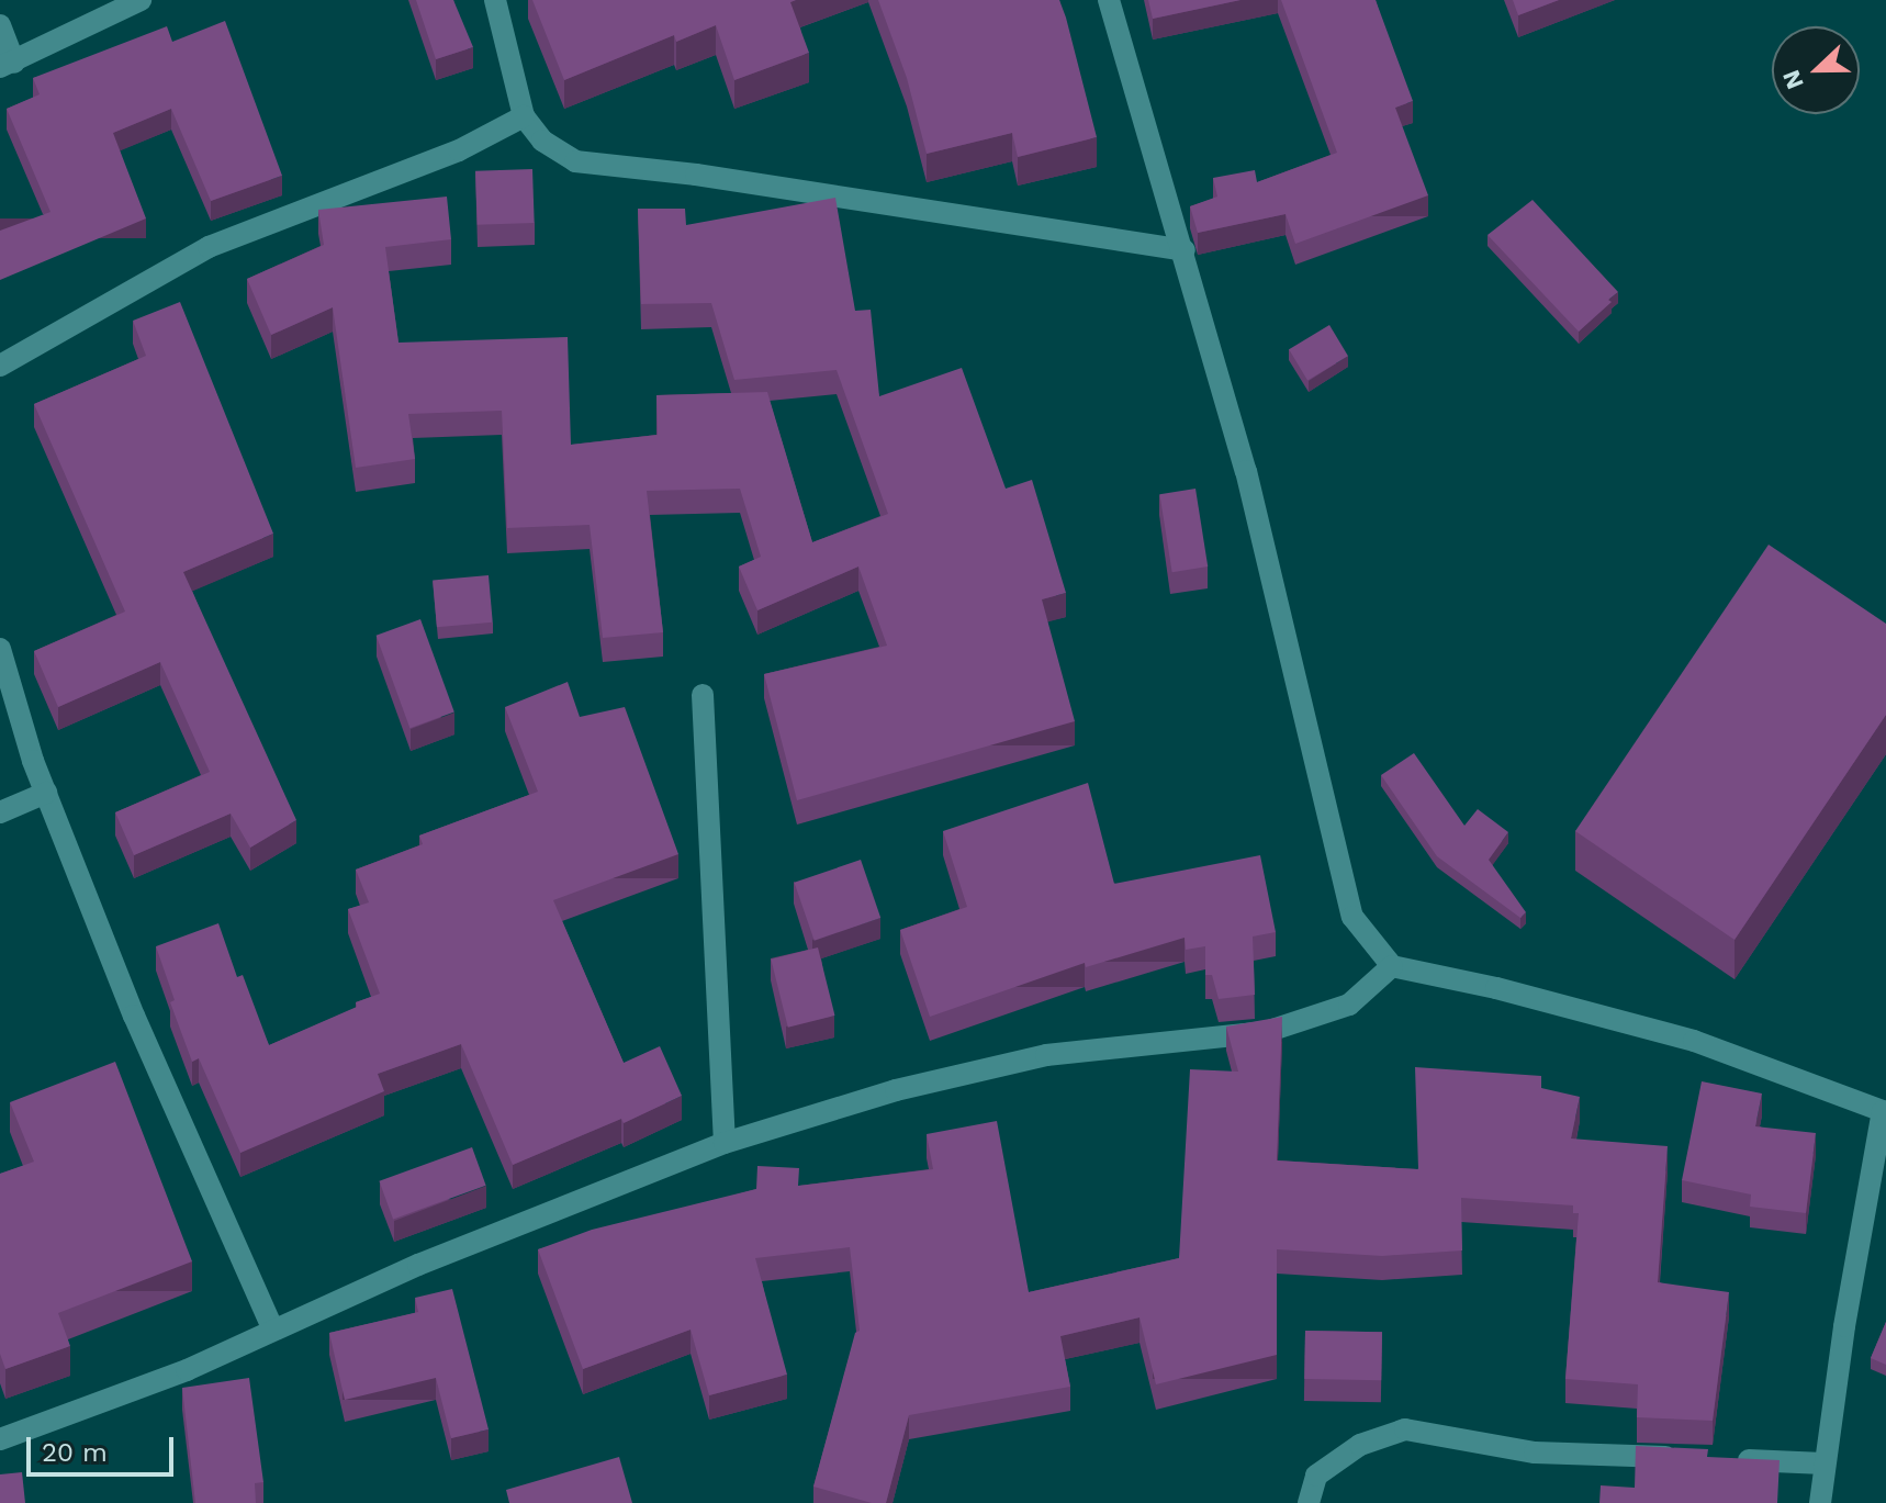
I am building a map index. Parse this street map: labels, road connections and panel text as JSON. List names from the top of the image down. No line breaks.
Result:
{"scale_bar":"20 m","north":"left"}
